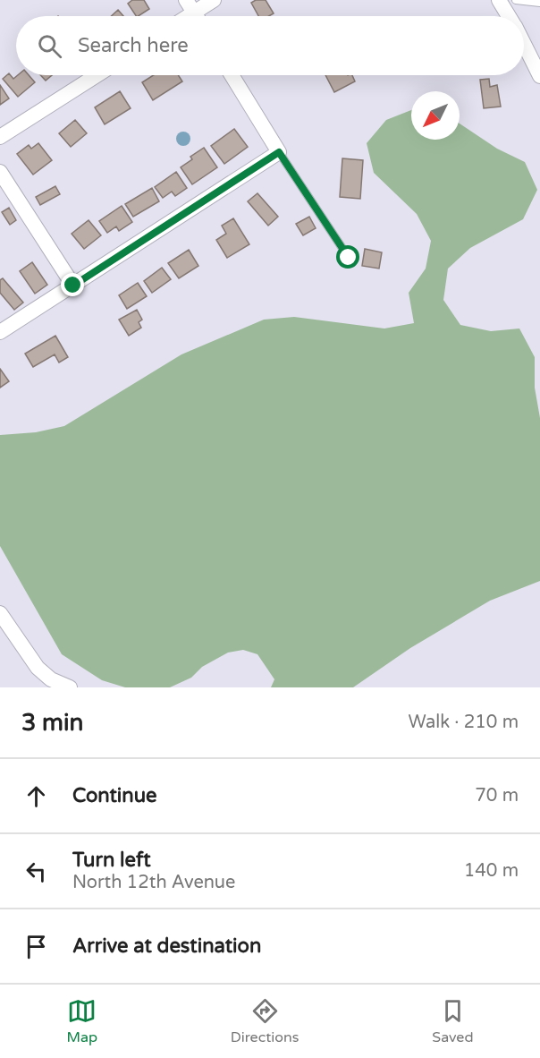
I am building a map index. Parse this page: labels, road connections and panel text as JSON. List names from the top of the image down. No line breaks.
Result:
{"north":"bottom left","page":{"search":"Search here","heading":["3 min","Walk · 210 m"],"list":[["Continue","70 m"],["Turn left","North 12th Avenue","140 m"],"Arrive at destination"],"nav":["Map","Directions","Saved"]}}
